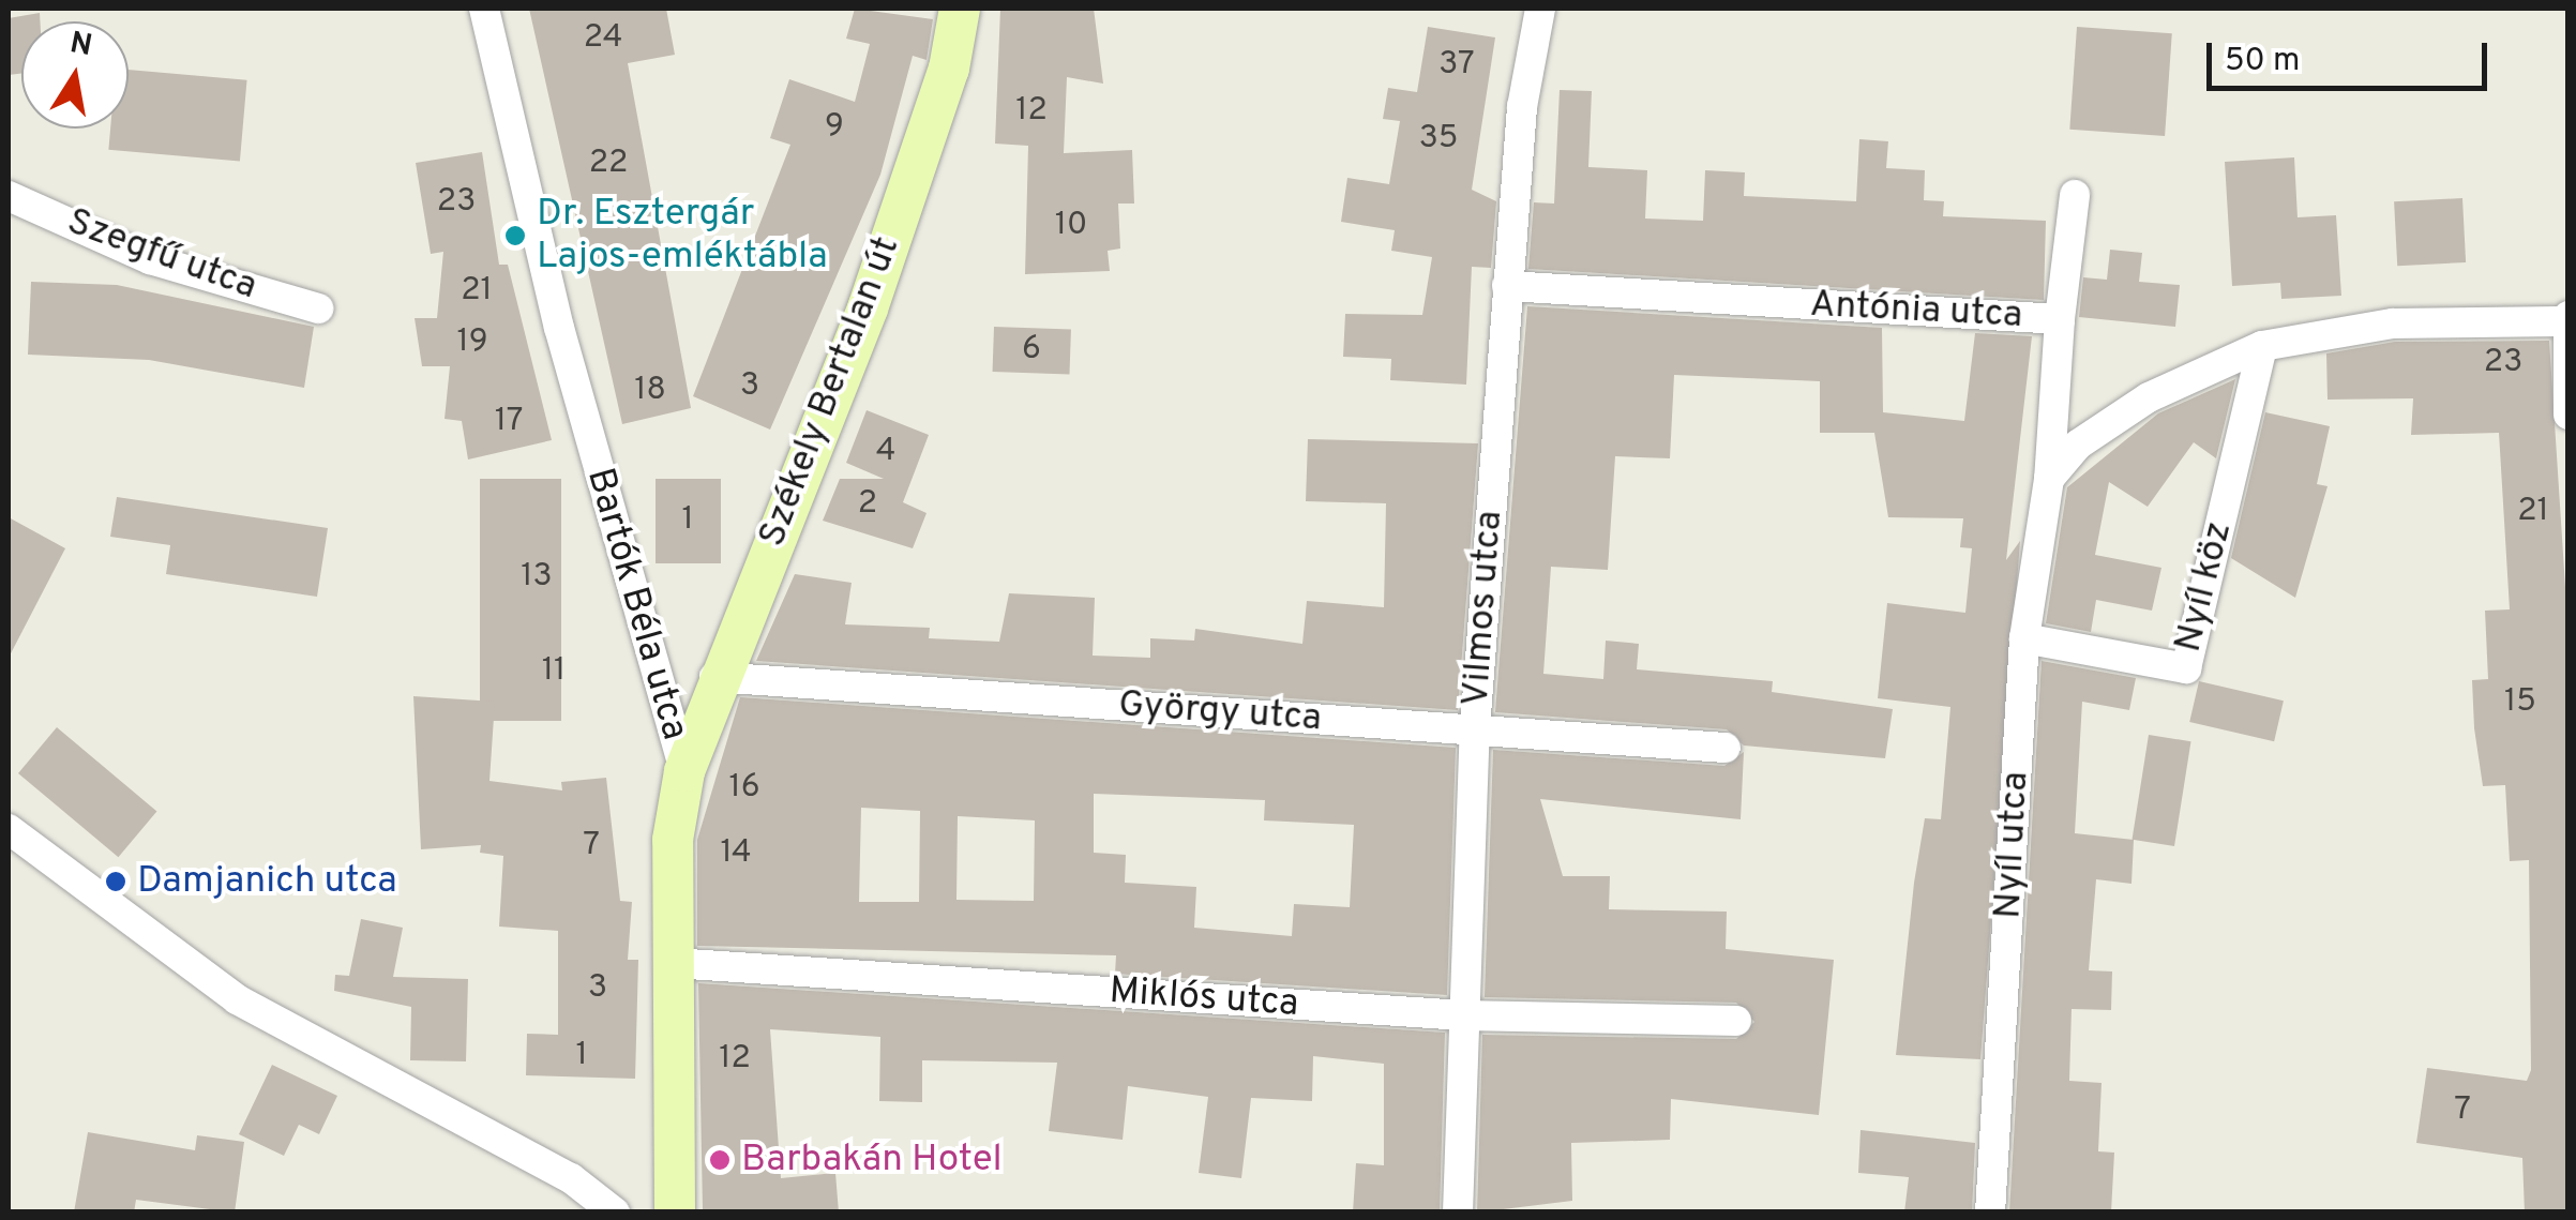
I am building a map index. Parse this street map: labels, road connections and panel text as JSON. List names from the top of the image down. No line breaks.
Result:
{"streets":{"street":["Szegfű utca","Antónia utca","Székely Bertalan út","Nyíl köz","Bartók Béla utca","Vilmos utca","György utca","Nyíl utca","Miklós utca"]},"crossings":[["Antónia utca","Vilmos utca"],["Antónia utca","Nyíl utca"],["Székely Bertalan út","Bartók Béla utca"],["Székely Bertalan út","György utca"],["Nyíl köz","Nyíl utca"],["Bartók Béla utca","Miklós utca"],["Vilmos utca","György utca"],["Vilmos utca","Miklós utca"]],"places":["Dr. Esztergár Lajos-emléktábla","Damjanich utca","Barbakán Hotel"],"house_numbers":["24","37","12","9","35","22","23","10","21","19","6","23","3","18","17","4","2","21","1","13","11","15","16","7","14","3","1","12","7"],"scale_bar":"50 m","north":"top"}
